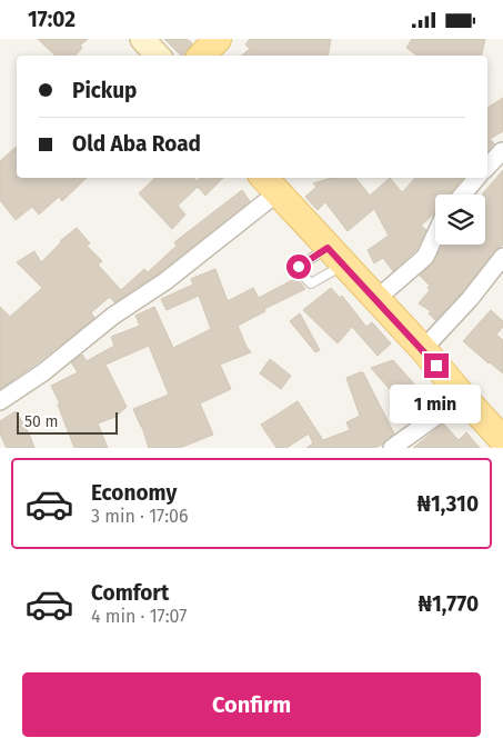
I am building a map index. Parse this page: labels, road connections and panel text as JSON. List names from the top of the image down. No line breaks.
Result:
{"scale_bar":"50 m","page":{"status":"17:02","banner":["Pickup","Old Aba Road"],"bubble":"1 min","scale":"50 m","list":[{"name":"Economy","note":"3 min · 17:06","value":"₦1,310"},{"name":"Comfort","note":"4 min · 17:07","value":"₦1,770"}],"buttons":"Confirm"}}
